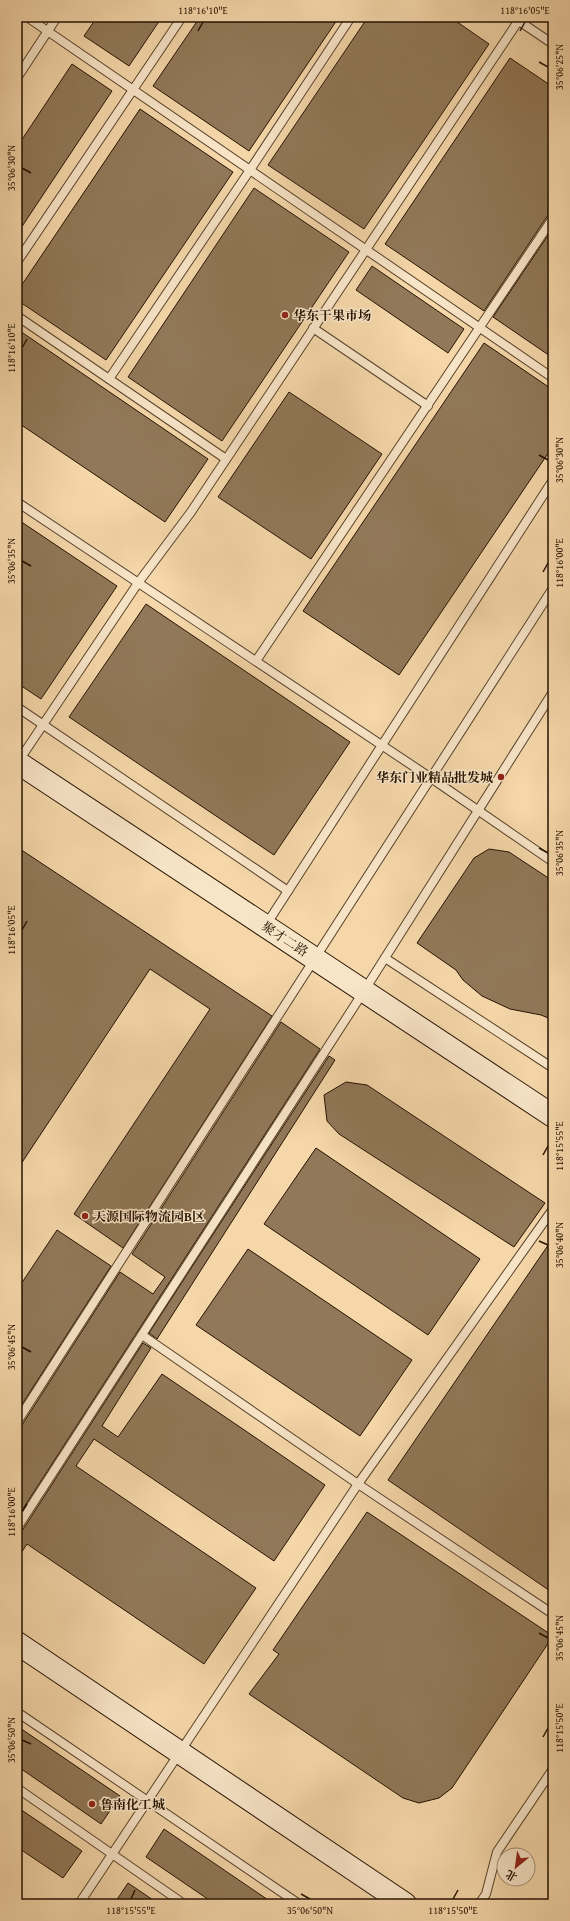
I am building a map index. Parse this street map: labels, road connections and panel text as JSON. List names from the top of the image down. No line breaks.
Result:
{"streets":{"street":["聚才二路"]},"places":["华东干果市场","华东门业精品批发城","天源国际物流园B区","鲁南化工城"],"north":"bottom left","coordinates":["118°16'10\"E","118°16'05\"E","35°06'25\"N","35°06'30\"N","35°06'35\"N","118°16'00\"E","118°15'55\"E","35°06'40\"N","35°06'45\"N","118°15'50\"E","35°06'50\"N"]}
